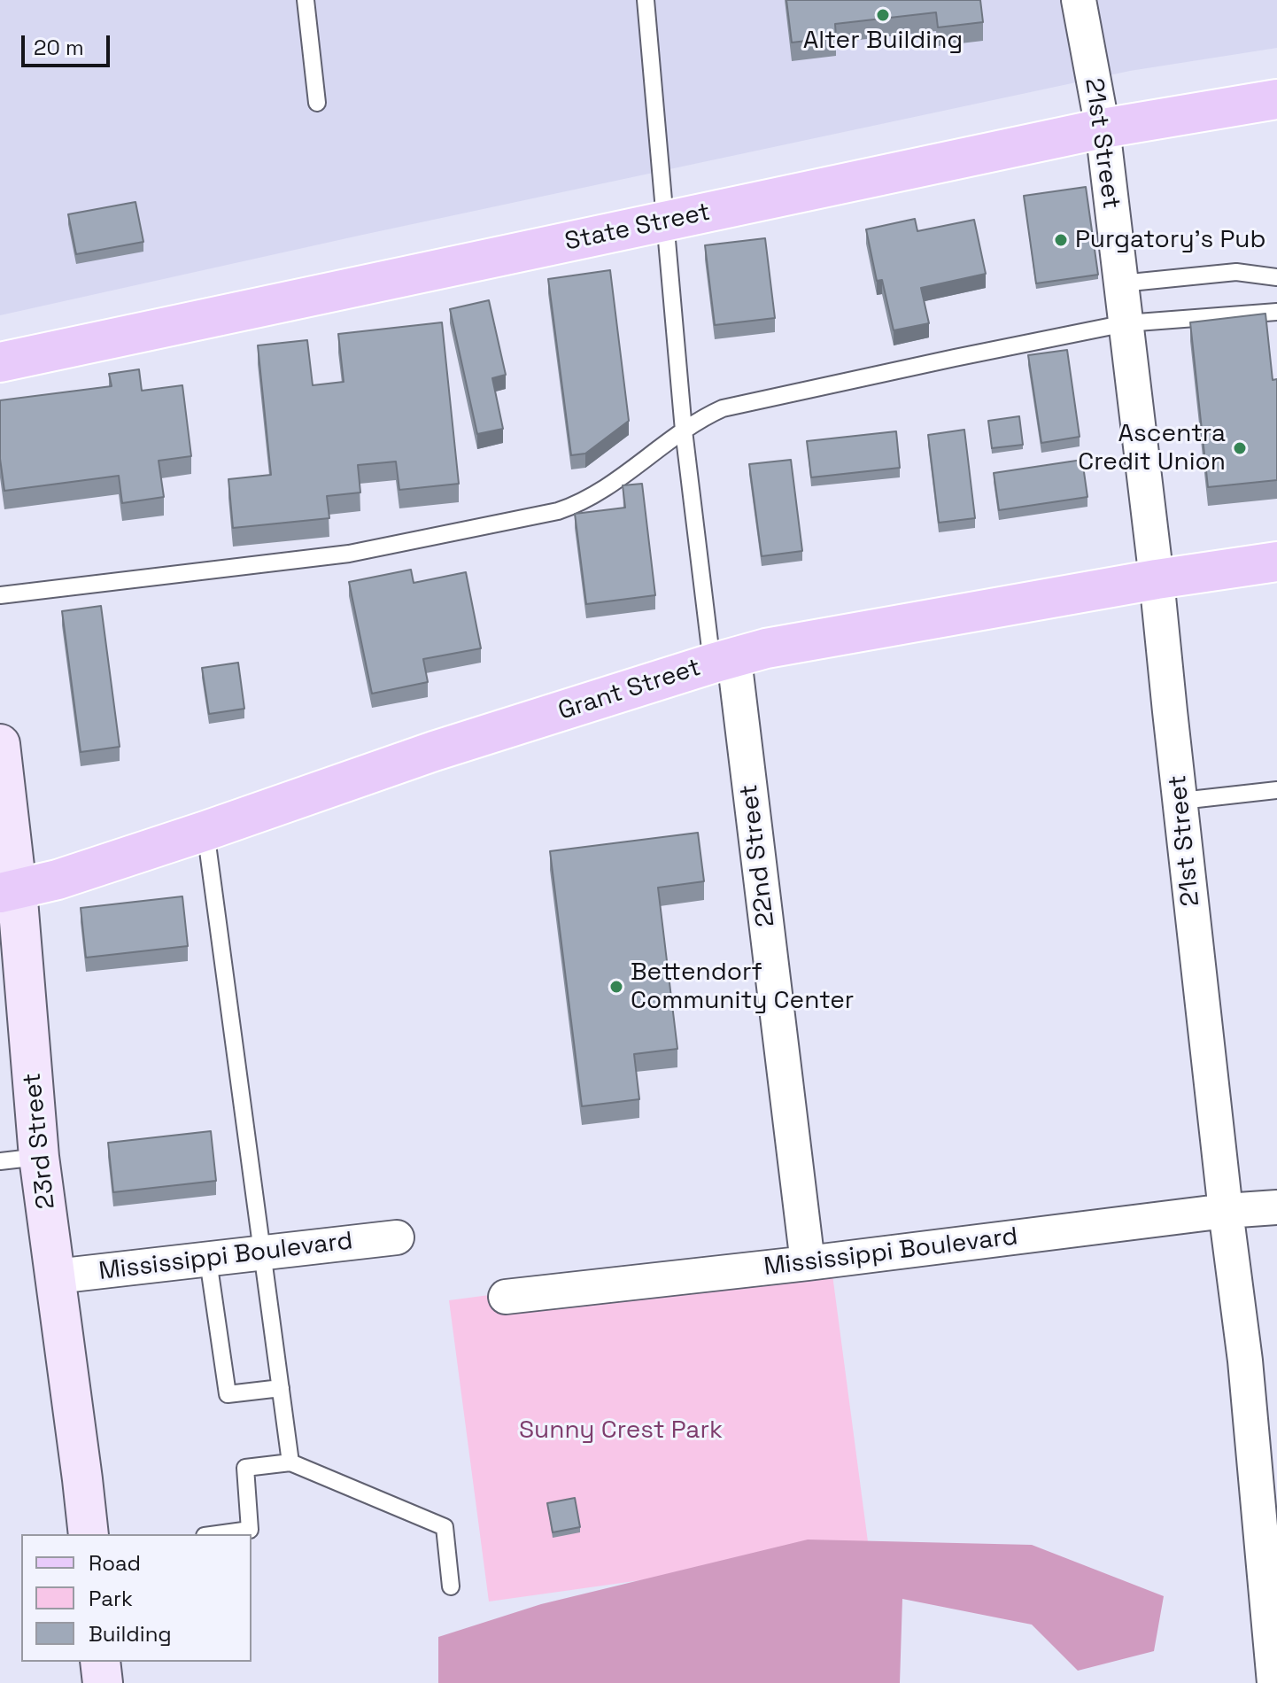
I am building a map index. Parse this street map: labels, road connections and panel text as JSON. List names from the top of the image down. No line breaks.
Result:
{"streets":{"main road":["State Street","Grant Street"],"street":["21st Street","22nd Street","23rd Street","Mississippi Boulevard"]},"crossings":[["21st Street","State Street"],["21st Street","Grant Street"],["21st Street","Mississippi Boulevard"],["Grant Street","22nd Street"],["Grant Street","23rd Street"],["22nd Street","Mississippi Boulevard"],["23rd Street","Mississippi Boulevard"]],"parks":["Sunny Crest Park"],"places":["Alter Building","Purgatory's Pub","Ascentra Credit Union","Bettendorf Community Center"],"legend":["Road","Park","Building"],"scale_bar":"20 m"}
